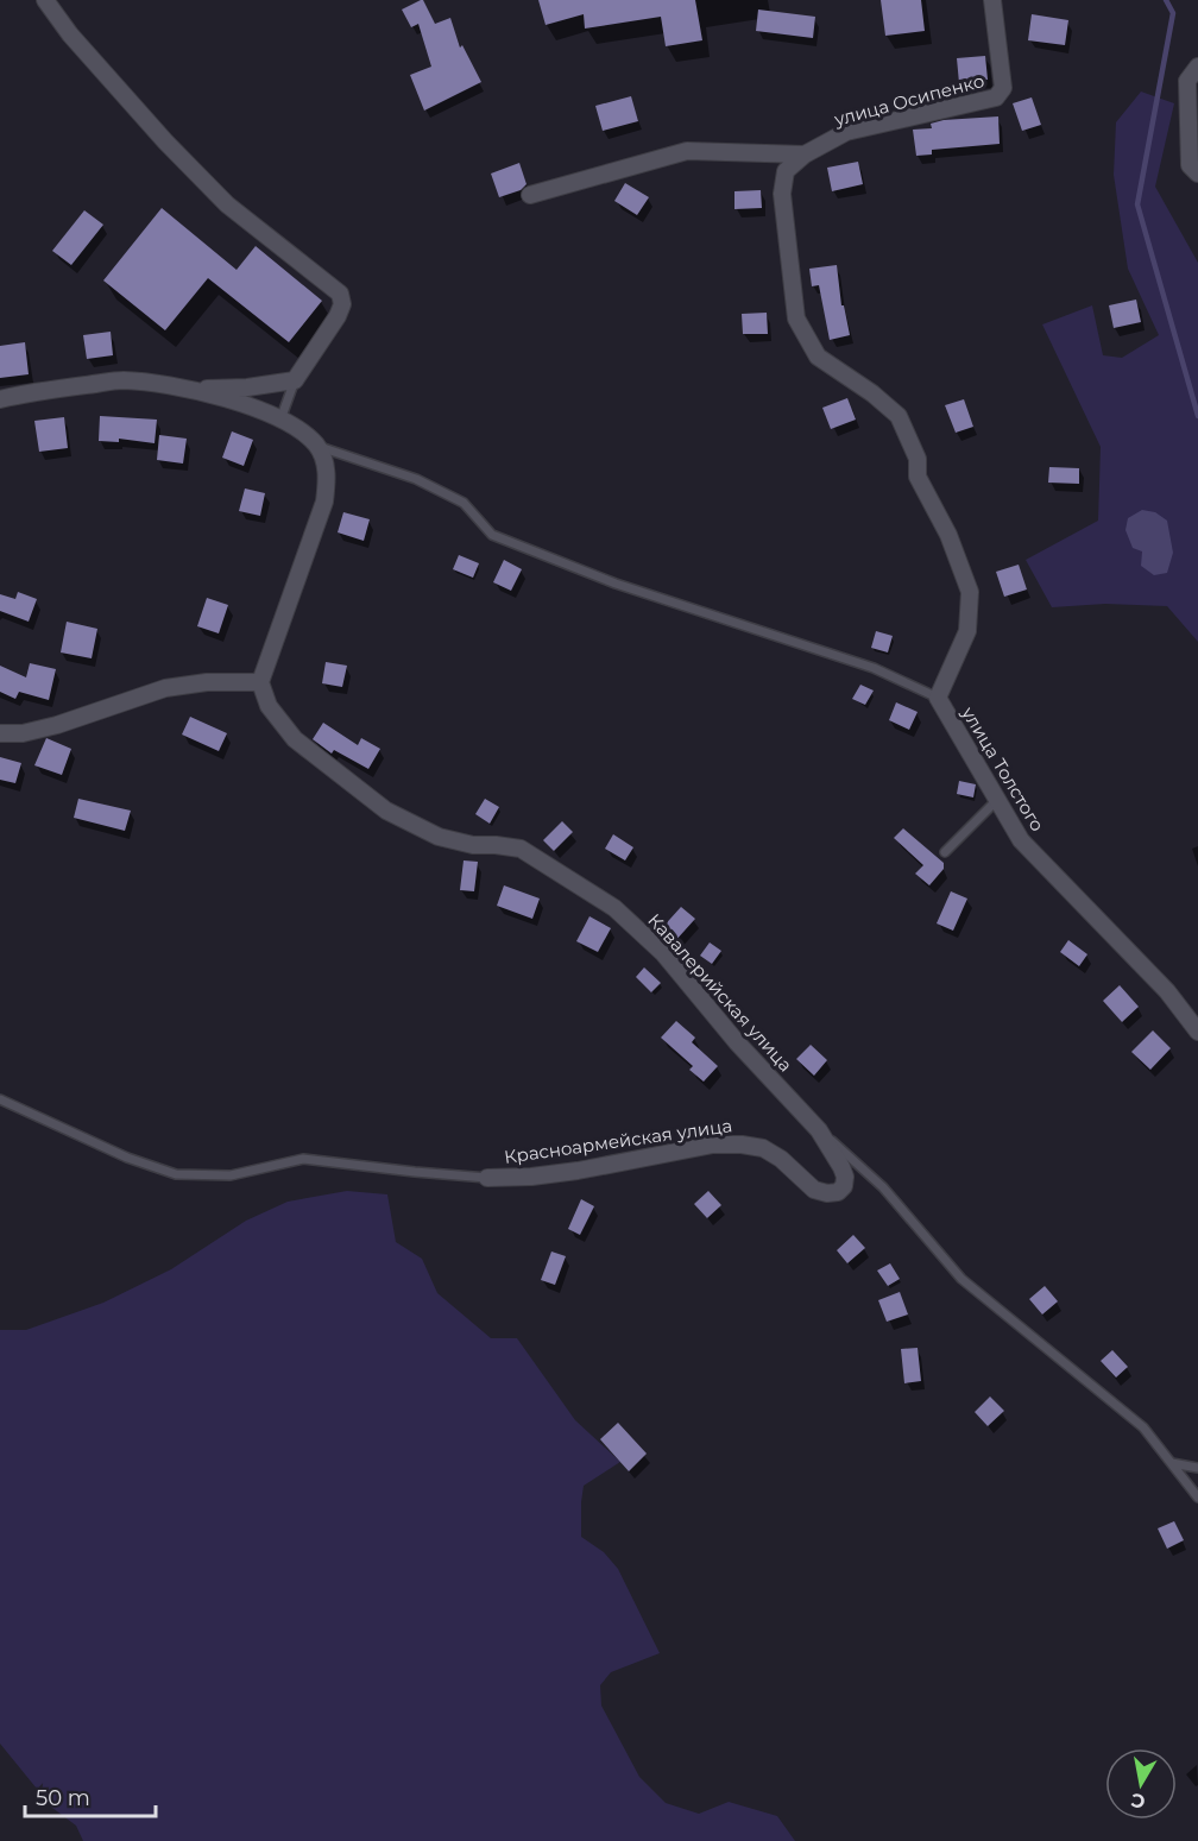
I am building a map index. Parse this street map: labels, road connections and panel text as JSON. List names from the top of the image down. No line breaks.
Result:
{"streets":{"street":["улица Осипенко","улица Толстого","Кавалерийская улица","Красноармейская улица"]},"crossings":[["улица Осипенко","улица Толстого"],["Кавалерийская улица","Красноармейская улица"]],"scale_bar":"50 m","north":"bottom"}
